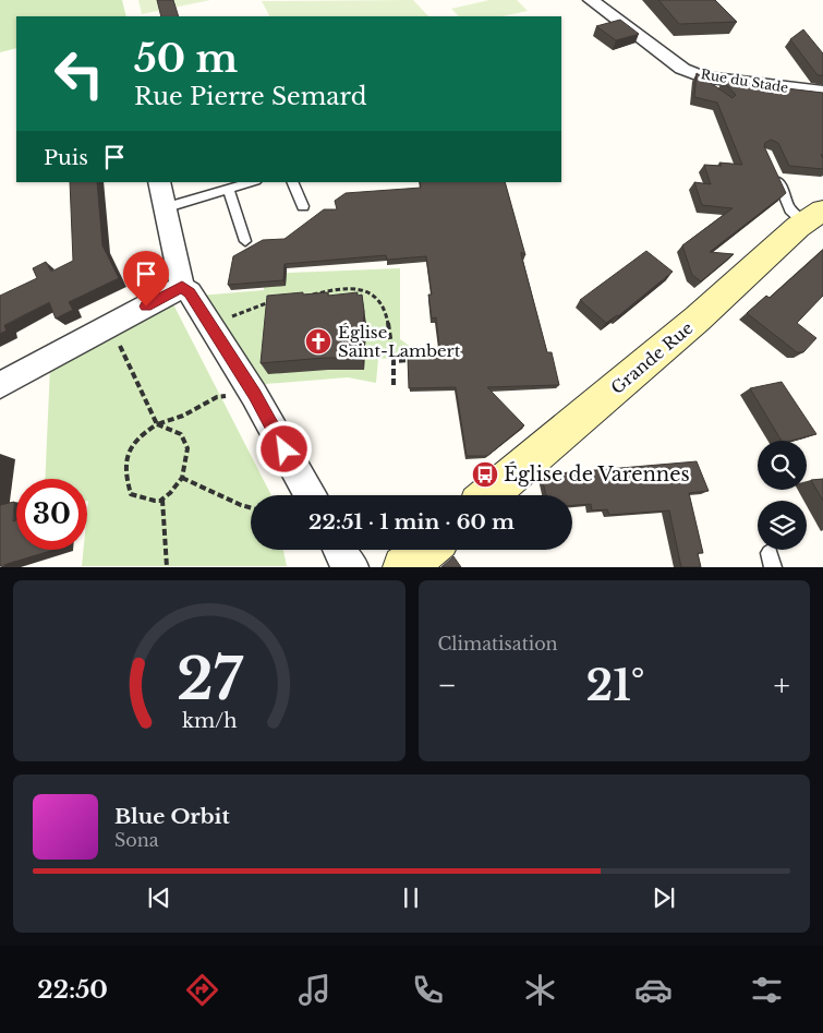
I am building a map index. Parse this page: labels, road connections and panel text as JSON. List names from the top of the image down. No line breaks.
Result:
{"streets":{"main road":["Grande Rue"],"street":["Rue du Stade"]},"places":{"church":["Église Saint-Lambert"],"bus stop":["Église de Varennes"]},"page":{"turn":["50 m","Rue Pierre Semard"],"then":"Puis","limit":"30","trip":"22:51 · 1 min · 60 m","tile":"Climatisation","heat":["−","21°","+"],"song":["Blue Orbit","Sona"],"tabs":"22:50","gauge":["27","km/h"]}}
